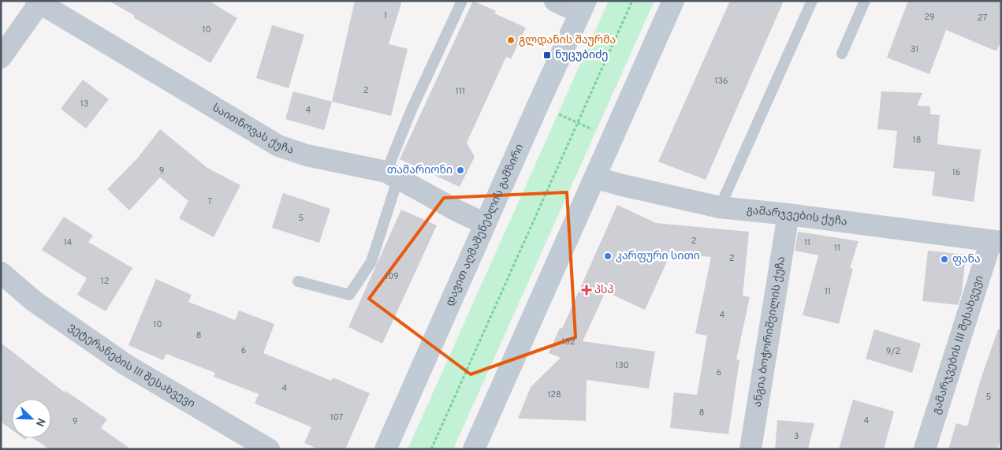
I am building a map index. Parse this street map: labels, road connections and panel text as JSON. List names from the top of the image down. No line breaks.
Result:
{"streets":{"main road":["დავით აღმაშენებლის გამზირი"],"street":["საითნოვას ქუჩა","გამარჯვების ქუჩა","ანგია ბოჭორიშვილის ქუჩა","გამარჯვების III შესახვევი","ვეტერანების III შესახვევი"]},"crossings":[["საითნოვას ქუჩა","დავით აღმაშენებლის გამზირი"],["გამარჯვების ქუჩა","ანგია ბოჭორიშვილის ქუჩა"],["გამარჯვების ქუჩა","გამარჯვების III შესახვევი"]],"places":{"other":["გლდანის შაურმა","თამარიონი","კარფური სითი","ფანა"],"transit":["ნუცუბიძე"],"health":["პსპ"]},"house_numbers":["1","29","27","10","31","136","2","111","13","4","18","9","16","7","5","2","14","11","11","2","109","12","11","4","10","8","132","6","9/2","130","6","4","128","5","8","107","4","9","3"],"north":"bottom right"}
